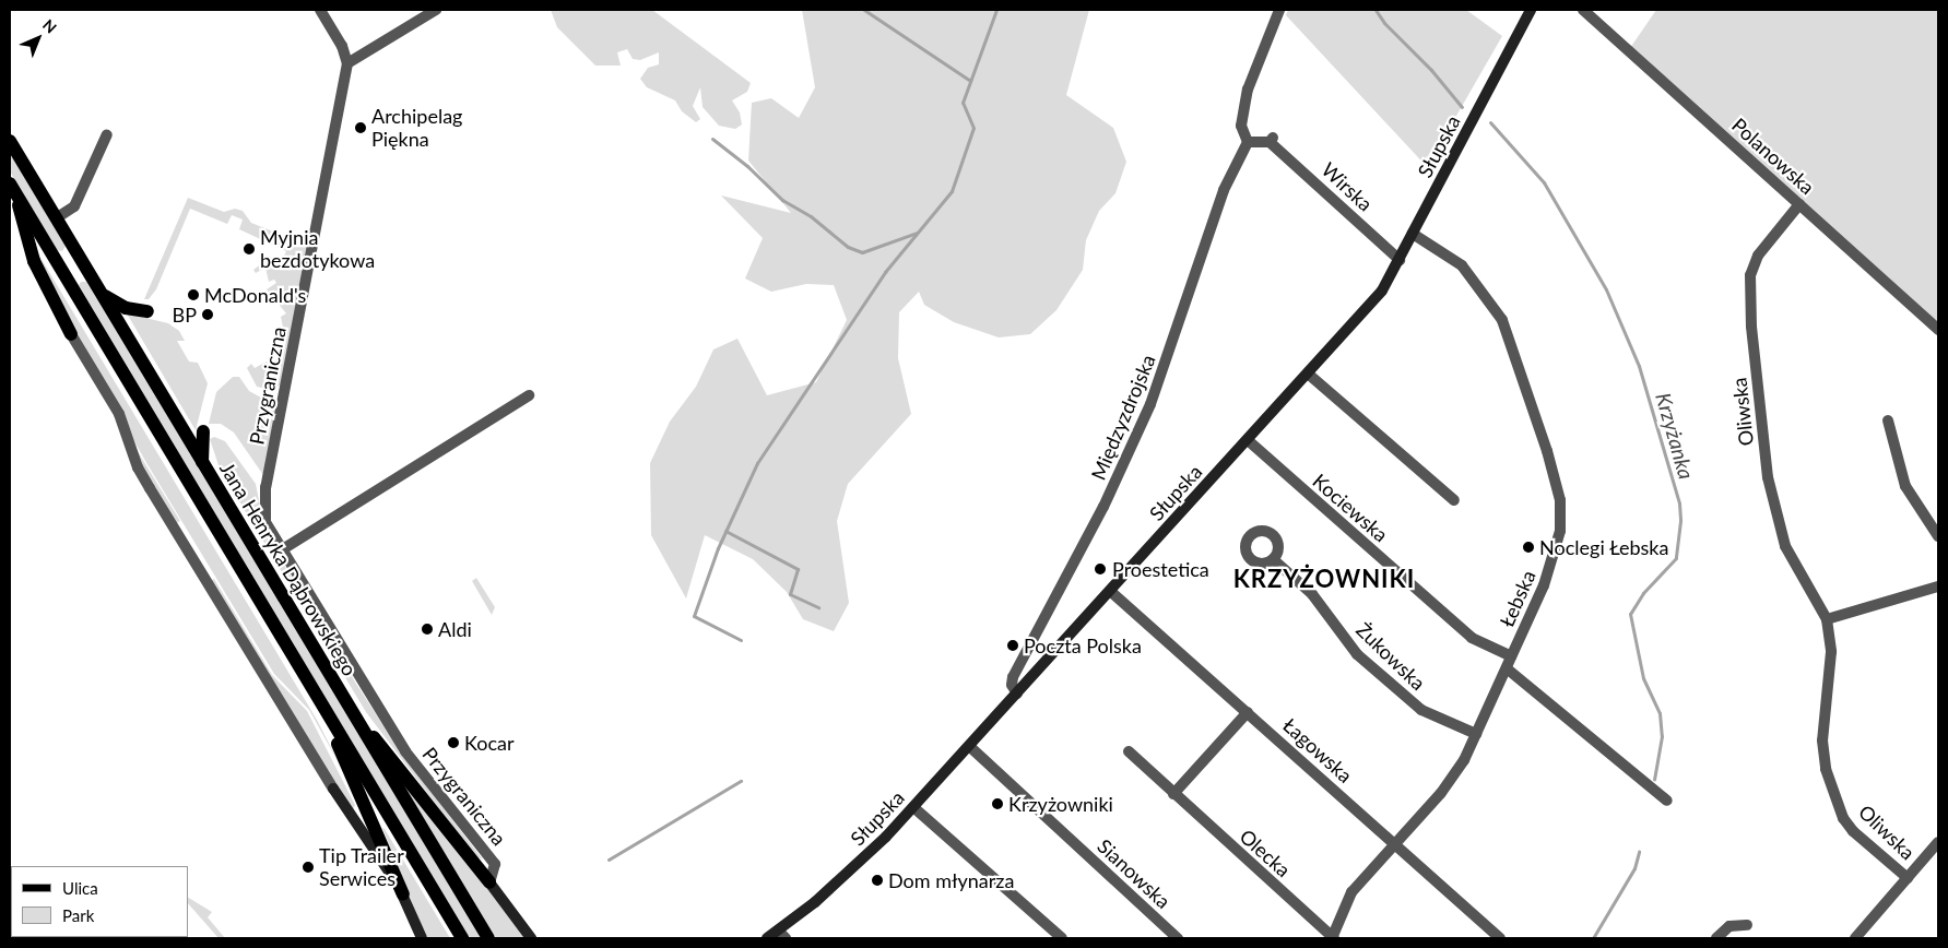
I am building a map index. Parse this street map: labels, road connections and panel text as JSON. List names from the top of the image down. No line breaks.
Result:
{"streets":{"main road":["Jana Henryka Dąbrowskiego"],"street":["Słupska","Polanowska","Wirska","Przygraniczna","Oliwska","Międzyzdrojska","Kociewska","Łebska","Żukowska","Łagowska","Olecka","Sianowska"]},"crossings":[["Słupska","Wirska"],["Słupska","Międzyzdrojska"],["Słupska","Kociewska"],["Słupska","Łebska"],["Słupska","Łagowska"],["Słupska","Sianowska"],["Polanowska","Oliwska"],["Wirska","Międzyzdrojska"],["Kociewska","Łebska"],["Łebska","Żukowska"],["Łebska","Łagowska"],["Łebska","Olecka"]],"districts":["KRZYŻOWNIKI"],"water":["Krzyżanka"],"places":["Archipelag Piękna","Myjnia bezdotykowa","McDonald's","BP","Noclegi Łebska","Proestetica","Aldi","Poczta Polska","Kocar","Krzyżowniki","Tip Trailer Serwices","Dom młynarza"],"legend":["Ulica","Park"],"north":"top right"}
